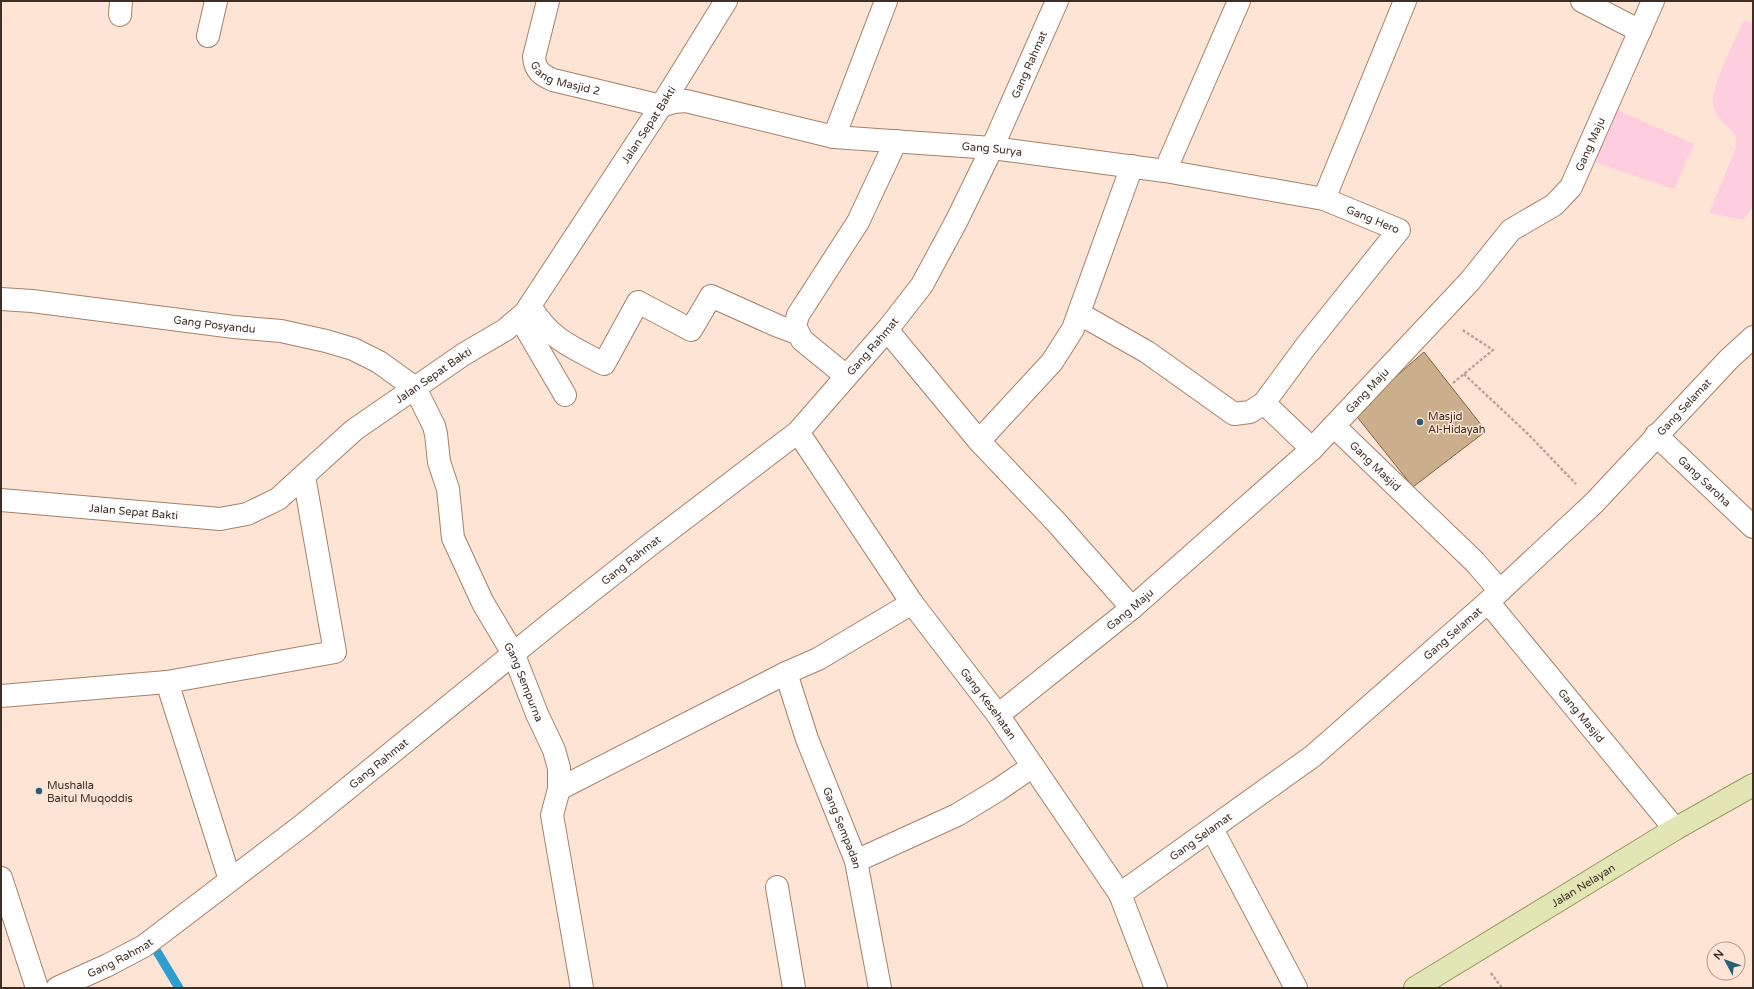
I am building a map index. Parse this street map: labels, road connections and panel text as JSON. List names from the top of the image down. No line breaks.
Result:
{"streets":{"main road":["Jalan Nelayan"],"street":["Gang Rahmat","Gang Masjid 2","Jalan Sepat Bakti","Gang Maju","Gang Surya","Gang Hero","Gang Posyandu","Gang Selamat","Gang Masjid","Gang Saroha","Gang Sempurna","Gang Kesehatan","Gang Sempadan"]},"crossings":[["Gang Rahmat","Gang Surya"],["Gang Rahmat","Gang Sempurna"],["Gang Rahmat","Gang Kesehatan"],["Gang Masjid 2","Jalan Sepat Bakti"],["Gang Masjid 2","Gang Surya"],["Jalan Sepat Bakti","Gang Surya"],["Jalan Sepat Bakti","Gang Posyandu"],["Jalan Sepat Bakti","Gang Sempurna"],["Gang Maju","Gang Masjid"],["Gang Maju","Gang Kesehatan"],["Gang Surya","Gang Hero"],["Gang Posyandu","Gang Sempurna"],["Gang Selamat","Gang Masjid"],["Gang Selamat","Gang Saroha"],["Gang Selamat","Gang Kesehatan"],["Gang Masjid","Jalan Nelayan"]],"places":["Masjid Al-Hidayah","Mushalla Baitul Muqoddis"],"north":"top left"}
